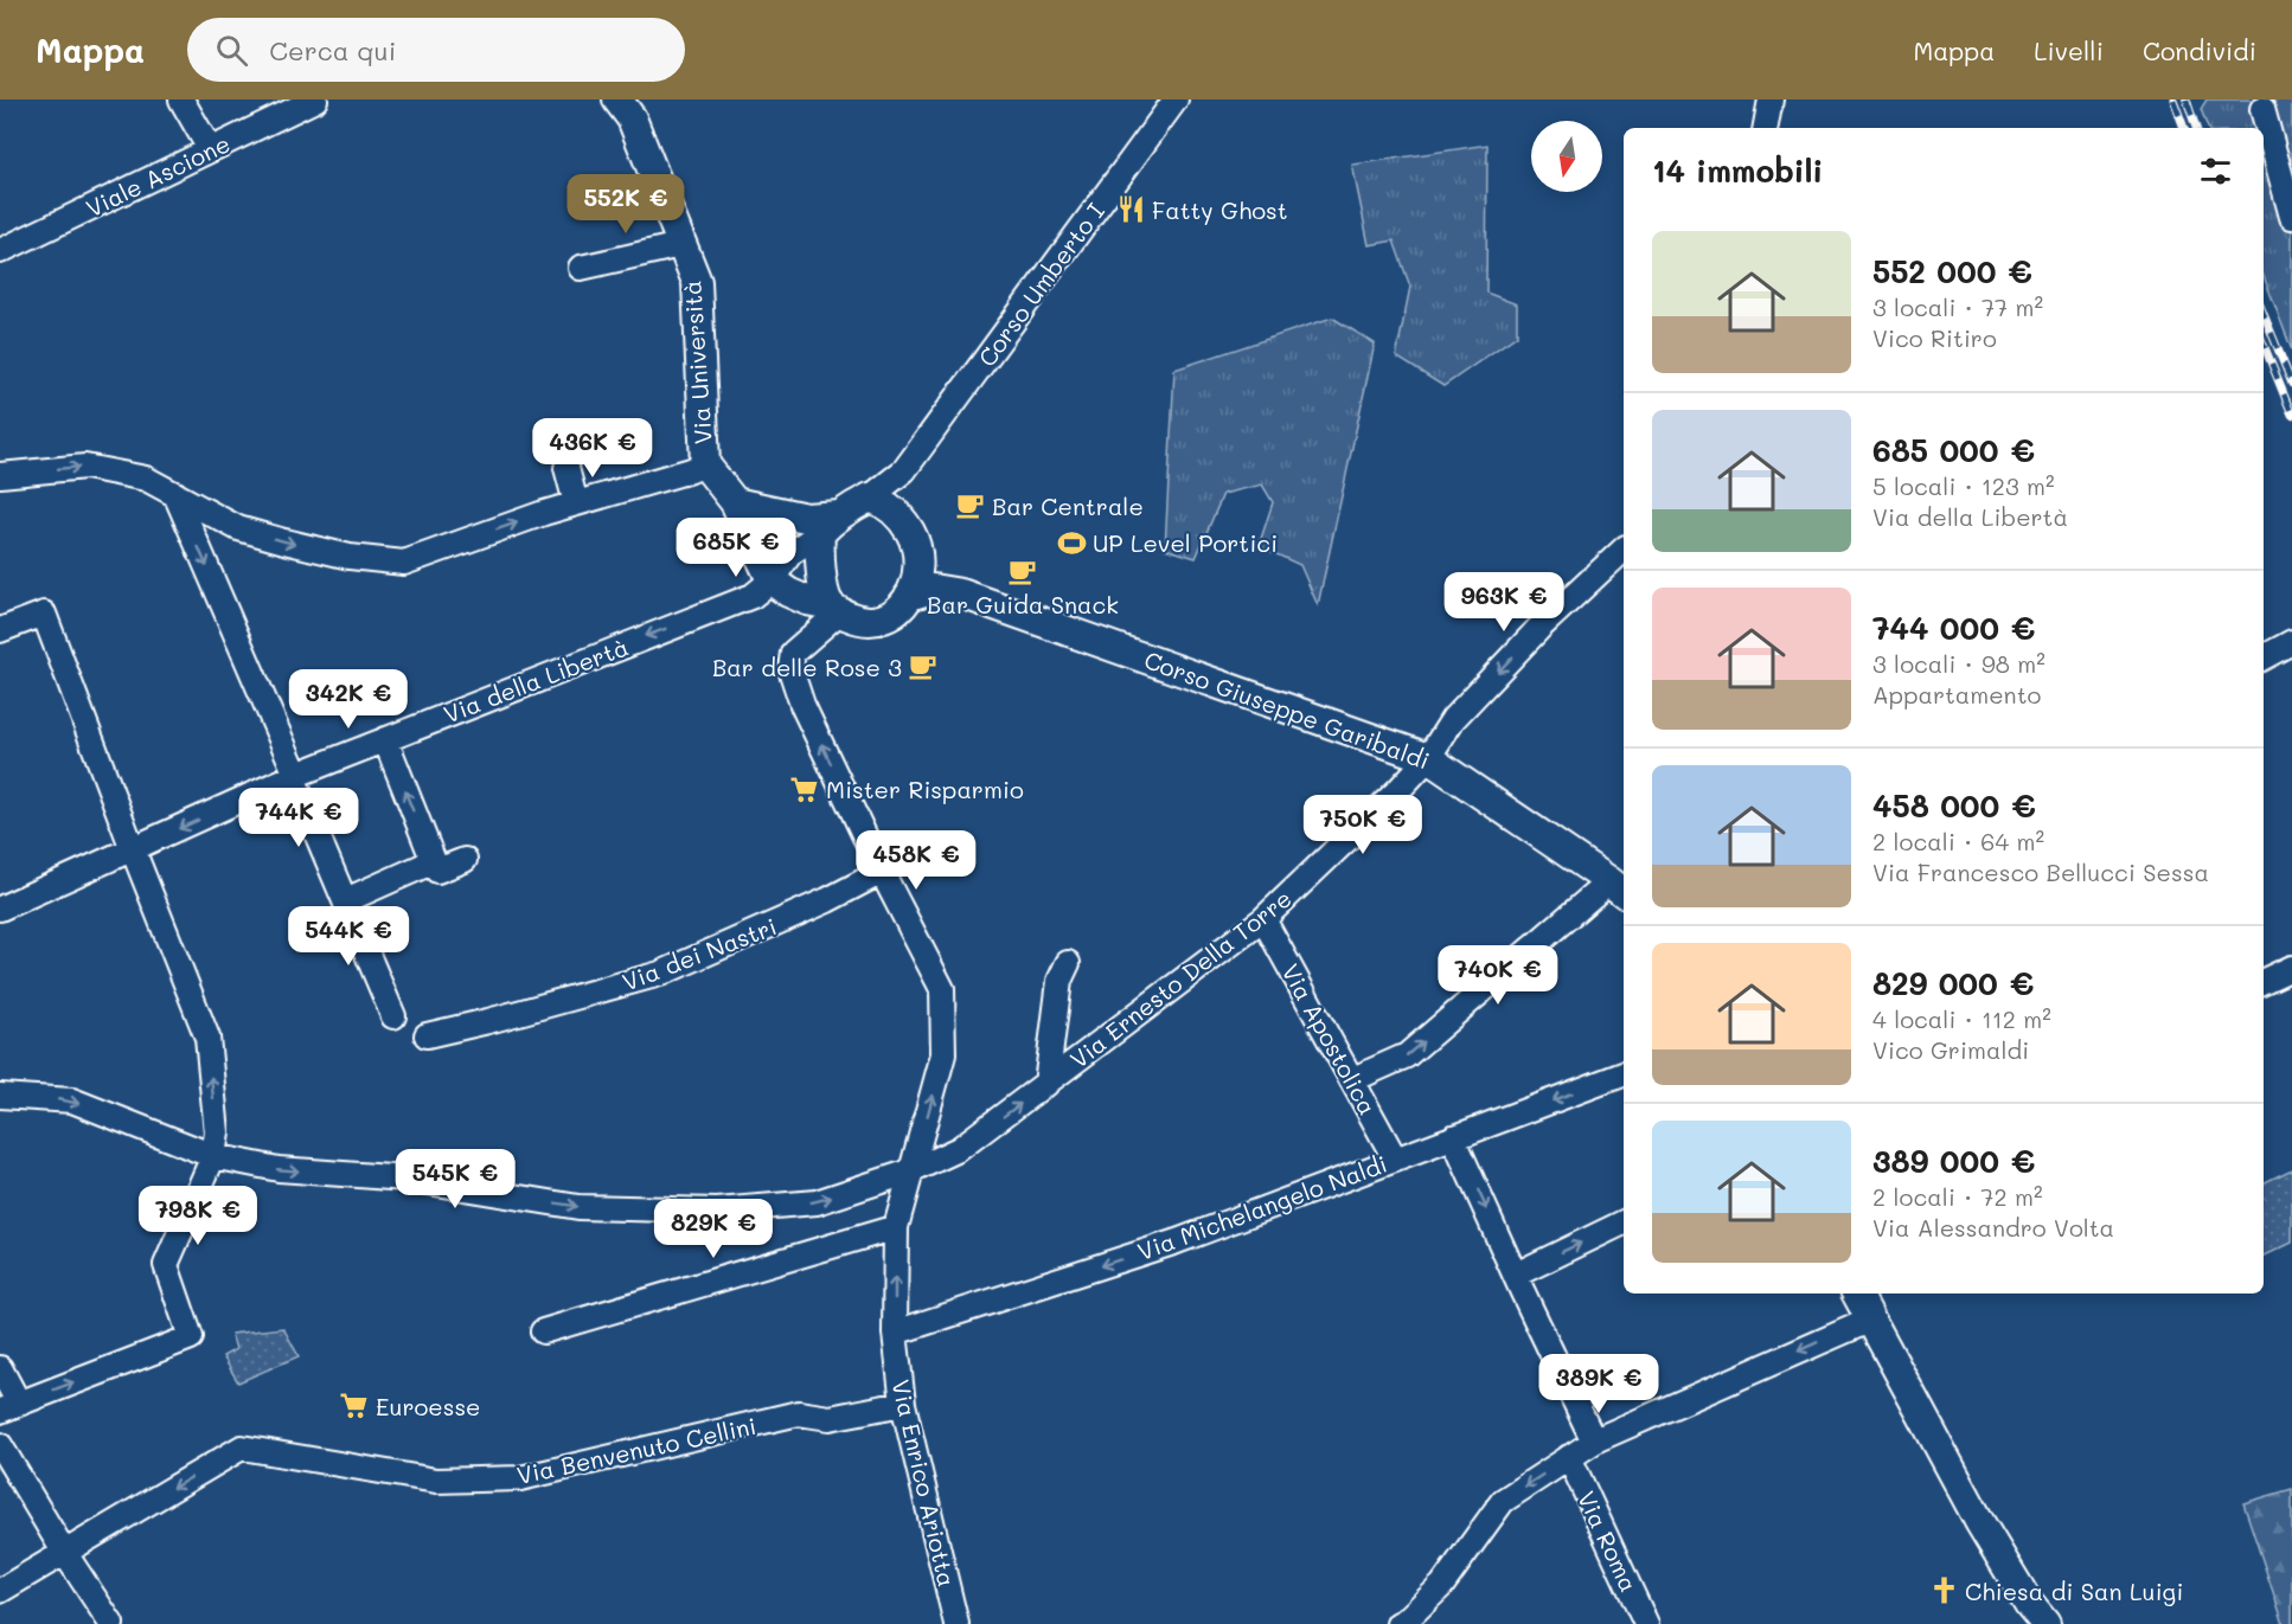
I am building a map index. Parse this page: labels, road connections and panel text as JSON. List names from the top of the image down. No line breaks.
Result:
{"streets":{"main road":["Via Università","Corso Giuseppe Garibaldi"],"street":["Viale Ascione","Corso Umberto I","Via della Libertà","Via dei Nastri","Via Ernesto Della Torre","Via Apostolica","Via Michelangelo Naldi","Via Benvenuto Cellini","Via Enrico Ariotta","Via Roma"]},"crossings":[["Corso Umberto I","Corso Giuseppe Garibaldi"],["Corso Umberto I","Via Enrico Ariotta"],["Via Università","Via della Libertà"],["Corso Giuseppe Garibaldi","Via Ernesto Della Torre"],["Corso Giuseppe Garibaldi","Via Enrico Ariotta"],["Via dei Nastri","Via Enrico Ariotta"],["Via Ernesto Della Torre","Via Apostolica"],["Via Ernesto Della Torre","Via Enrico Ariotta"],["Via Apostolica","Via Michelangelo Naldi"],["Via Michelangelo Naldi","Via Enrico Ariotta"],["Via Benvenuto Cellini","Via Enrico Ariotta"]],"one_way":["Via della Libertà","Via Enrico Ariotta"],"places":{"restaurant":["Fatty Ghost"],"cafe":["Bar Centrale","Bar Guida Snack","Bar delle Rose 3"],"sports":["UP Level Portici"],"supermarket":["Mister Risparmio","Euroesse"],"church":["Chiesa di San Luigi"]},"north":"bottom","page":{"header":"Mappa","search":"Cerca qui","nav":["Mappa","Livelli","Condividi"],"heading":"14 immobili","price":["552K €","436K €","685K €","963K €","342K €","744K €","750K €","458K €","544K €","740K €","545K €","798K €","829K €","389K €"],"list":[{"name":"552 000 €","note":"3 locali · 77 m² · Vico Ritiro"},{"name":"685 000 €","note":"5 locali · 123 m² · Via della Libertà"},{"name":"744 000 €","note":"3 locali · 98 m² · Appartamento"},{"name":"458 000 €","note":"2 locali · 64 m² · Via Francesco Bellucci Sessa"},{"name":"829 000 €","note":"4 locali · 112 m² · Vico Grimaldi"},{"name":"389 000 €","note":"2 locali · 72 m² · Via Alessandro Volta"}]}}
